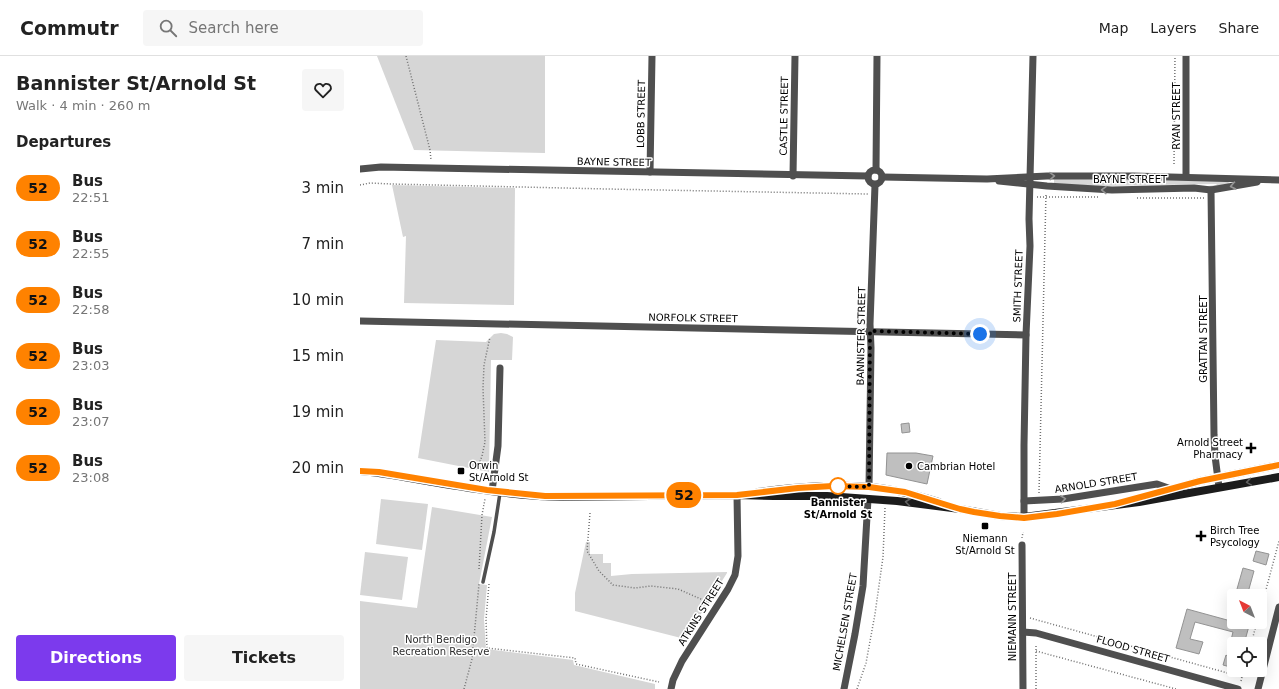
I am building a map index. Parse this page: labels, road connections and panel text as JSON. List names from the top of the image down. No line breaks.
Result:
{"streets":{"main road":["ARNOLD STREET","MICHELSEN STREET"],"street":["LOBB STREET","CASTLE STREET","RYAN STREET","BAYNE STREET","SMITH STREET","NORFOLK STREET","BANNISTER STREET","GRATTAN STREET","ATKINS STREET","NIEMANN STREET","FLOOD STREET"]},"crossings":[["LOBB STREET","BAYNE STREET"],["CASTLE STREET","BAYNE STREET"],["RYAN STREET","BAYNE STREET"],["BAYNE STREET","SMITH STREET"],["BAYNE STREET","BANNISTER STREET"],["BAYNE STREET","GRATTAN STREET"],["SMITH STREET","NORFOLK STREET"],["SMITH STREET","ARNOLD STREET"],["NORFOLK STREET","BANNISTER STREET"],["BANNISTER STREET","ARNOLD STREET"],["BANNISTER STREET","MICHELSEN STREET"],["GRATTAN STREET","ARNOLD STREET"],["ARNOLD STREET","ATKINS STREET"],["ARNOLD STREET","MICHELSEN STREET"],["NIEMANN STREET","FLOOD STREET"]],"parks":["North Bendigo Recreation Reserve"],"places":{"health":["Arnold Street Pharmacy","Birch Tree Psycology"],"other":["Cambrian Hotel","Bannister St/Arnold St"],"transit":["Orwin St/Arnold St","Niemann St/Arnold St"]},"lines":["bus line 52"],"north":"top left","page":{"header":"Commutr","search":"Search here","nav":["Map","Layers","Share"],"heading":[["Bannister St/Arnold St","Walk · 4 min · 260 m"],"Departures"],"on_map":"52","list":[{"mark":"52","name":"Bus","note":"22:51","value":"3 min"},{"mark":"52","name":"Bus","note":"22:55","value":"7 min"},{"mark":"52","name":"Bus","note":"22:58","value":"10 min"},{"mark":"52","name":"Bus","note":"23:03","value":"15 min"},{"mark":"52","name":"Bus","note":"23:07","value":"19 min"},{"mark":"52","name":"Bus","note":"23:08","value":"20 min"}],"buttons":["Directions","Tickets"]}}
